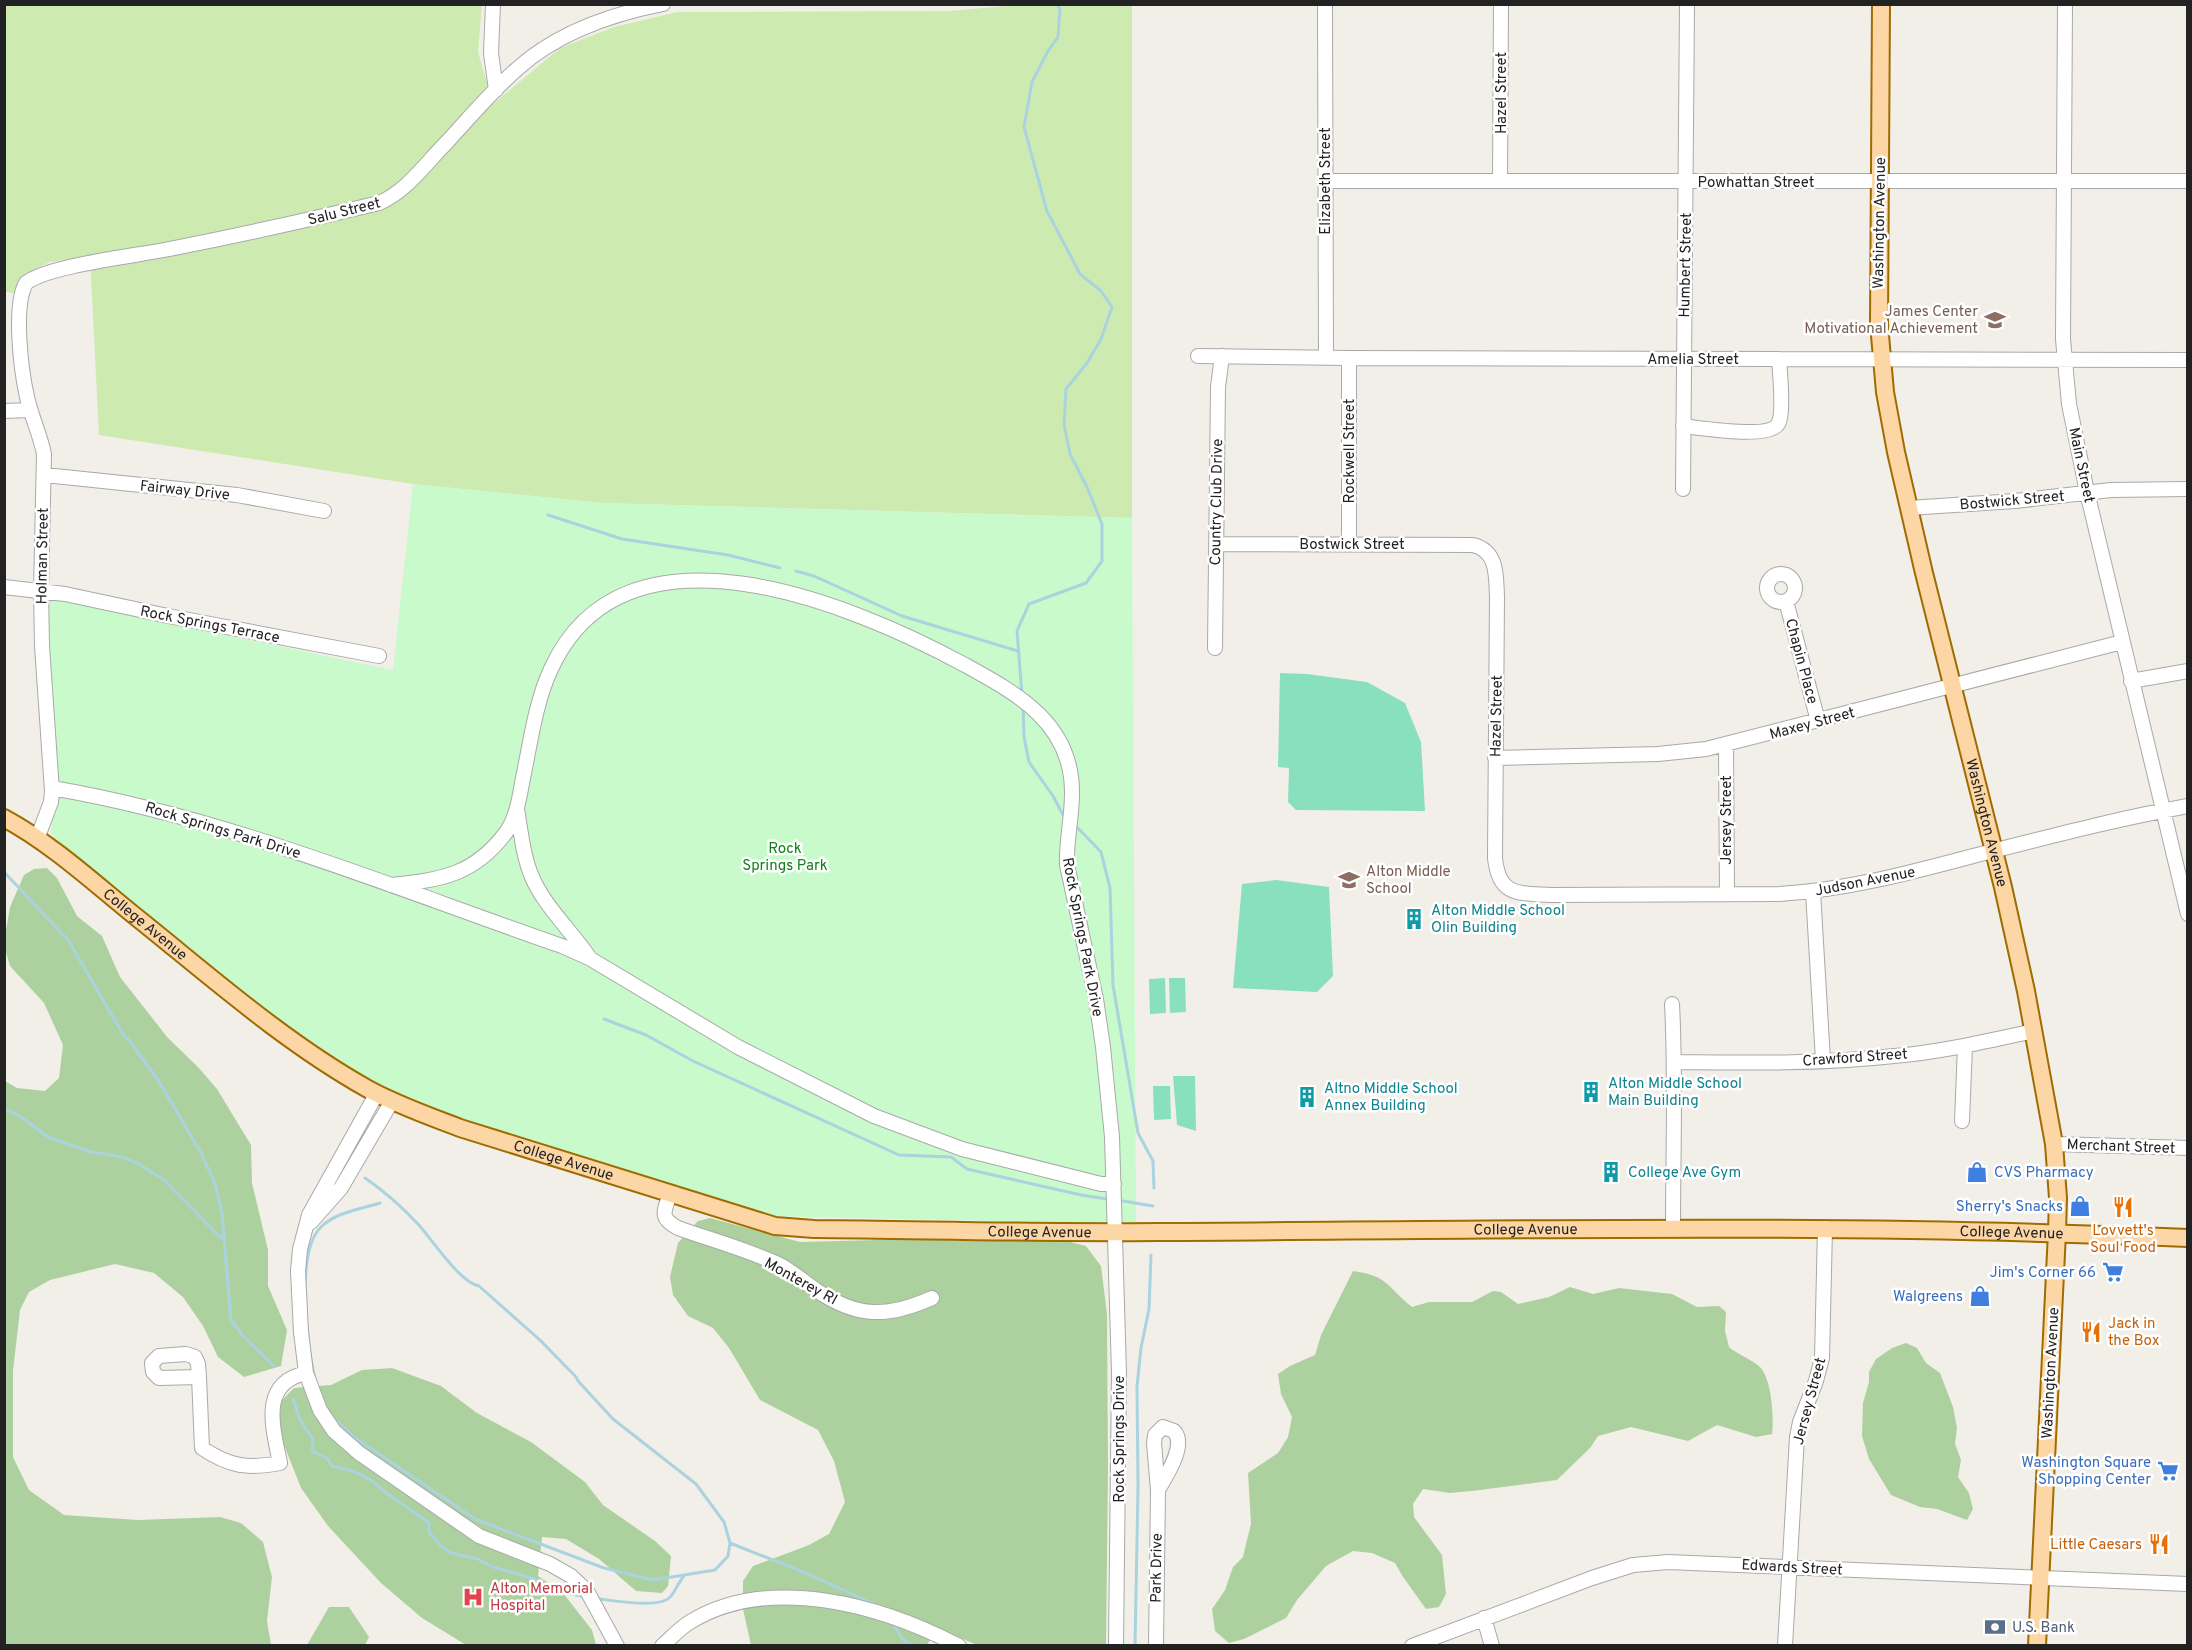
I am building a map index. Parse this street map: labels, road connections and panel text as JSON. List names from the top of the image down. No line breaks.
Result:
{"streets":{"main road":["Washington Avenue","College Avenue"],"street":["Hazel Street","Elizabeth Street","Powhattan Street","Salu Street","Humbert Street","Amelia Street","Rockwell Street","Main Street","Fairway Drive","Bostwick Street","Country Club Drive","Holman Street","Rock Springs Terrace","Chapin Place","Maxey Street","Jersey Street","Rock Springs Park Drive","Judson Avenue","Crawford Street","Merchant Street","Monterey Rl","Rock Springs Drive","Edwards Street","Park Drive"]},"crossings":[["Hazel Street","Powhattan Street"],["Hazel Street","Bostwick Street"],["Hazel Street","Maxey Street"],["Hazel Street","Judson Avenue"],["Elizabeth Street","Powhattan Street"],["Elizabeth Street","Amelia Street"],["Powhattan Street","Washington Avenue"],["Powhattan Street","Humbert Street"],["Powhattan Street","Main Street"],["Salu Street","Holman Street"],["Washington Avenue","Amelia Street"],["Washington Avenue","Bostwick Street"],["Washington Avenue","Maxey Street"],["Washington Avenue","Judson Avenue"],["Washington Avenue","College Avenue"],["Washington Avenue","Crawford Street"],["Washington Avenue","Merchant Street"],["Washington Avenue","Edwards Street"],["Humbert Street","Amelia Street"],["Amelia Street","Rockwell Street"],["Amelia Street","Main Street"],["Amelia Street","Country Club Drive"],["Rockwell Street","Bostwick Street"],["Main Street","Bostwick Street"],["Main Street","Maxey Street"],["Main Street","Judson Avenue"],["Fairway Drive","Holman Street"],["Bostwick Street","Country Club Drive"],["Holman Street","Rock Springs Terrace"],["Holman Street","Rock Springs Park Drive"],["Holman Street","College Avenue"],["Chapin Place","Maxey Street"],["Maxey Street","Jersey Street"],["Jersey Street","Judson Avenue"],["Jersey Street","College Avenue"],["Jersey Street","Edwards Street"],["Rock Springs Park Drive","College Avenue"],["Rock Springs Park Drive","Rock Springs Drive"],["College Avenue","Monterey Rl"],["College Avenue","Rock Springs Drive"]],"parks":["Rock Springs Park"],"places":{"school or university":["James Center Motivational Achievement","Alton Middle School"],"building":["Alton Middle School Olin Building","Alton Middle School Main Building","Altno Middle School Annex Building","College Ave Gym"],"shop":["CVS Pharmacy","Sherry's Snacks","Walgreens"],"restaurant":["Lovvett's Soul Food","Jack in the Box","Little Caesars"],"supermarket":["Jim's Corner 66","Washington Square Shopping Center"],"hospital":["Alton Memorial Hospital"],"bank":["U.S. Bank"]}}
